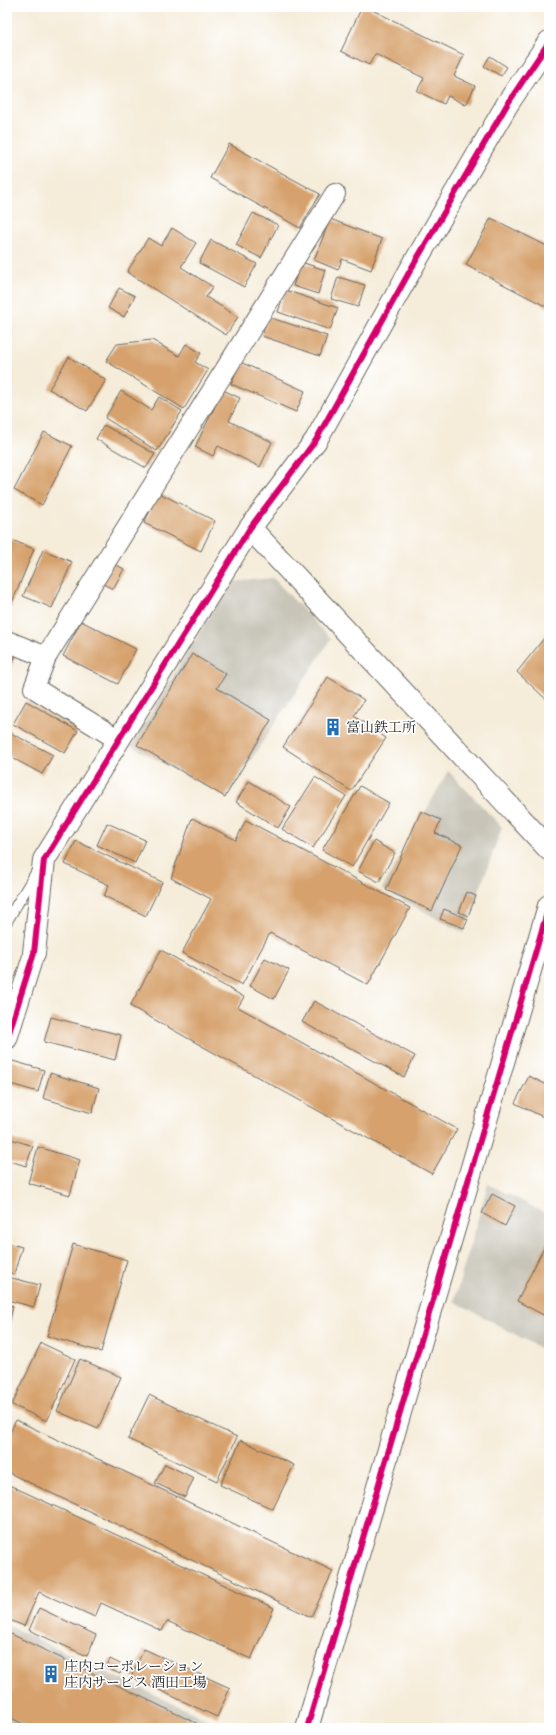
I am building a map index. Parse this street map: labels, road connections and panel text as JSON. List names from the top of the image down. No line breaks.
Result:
{"places":{"building":["富山鉄工所","庄内コーポレーション 庄内サービス 酒田工場"]}}
